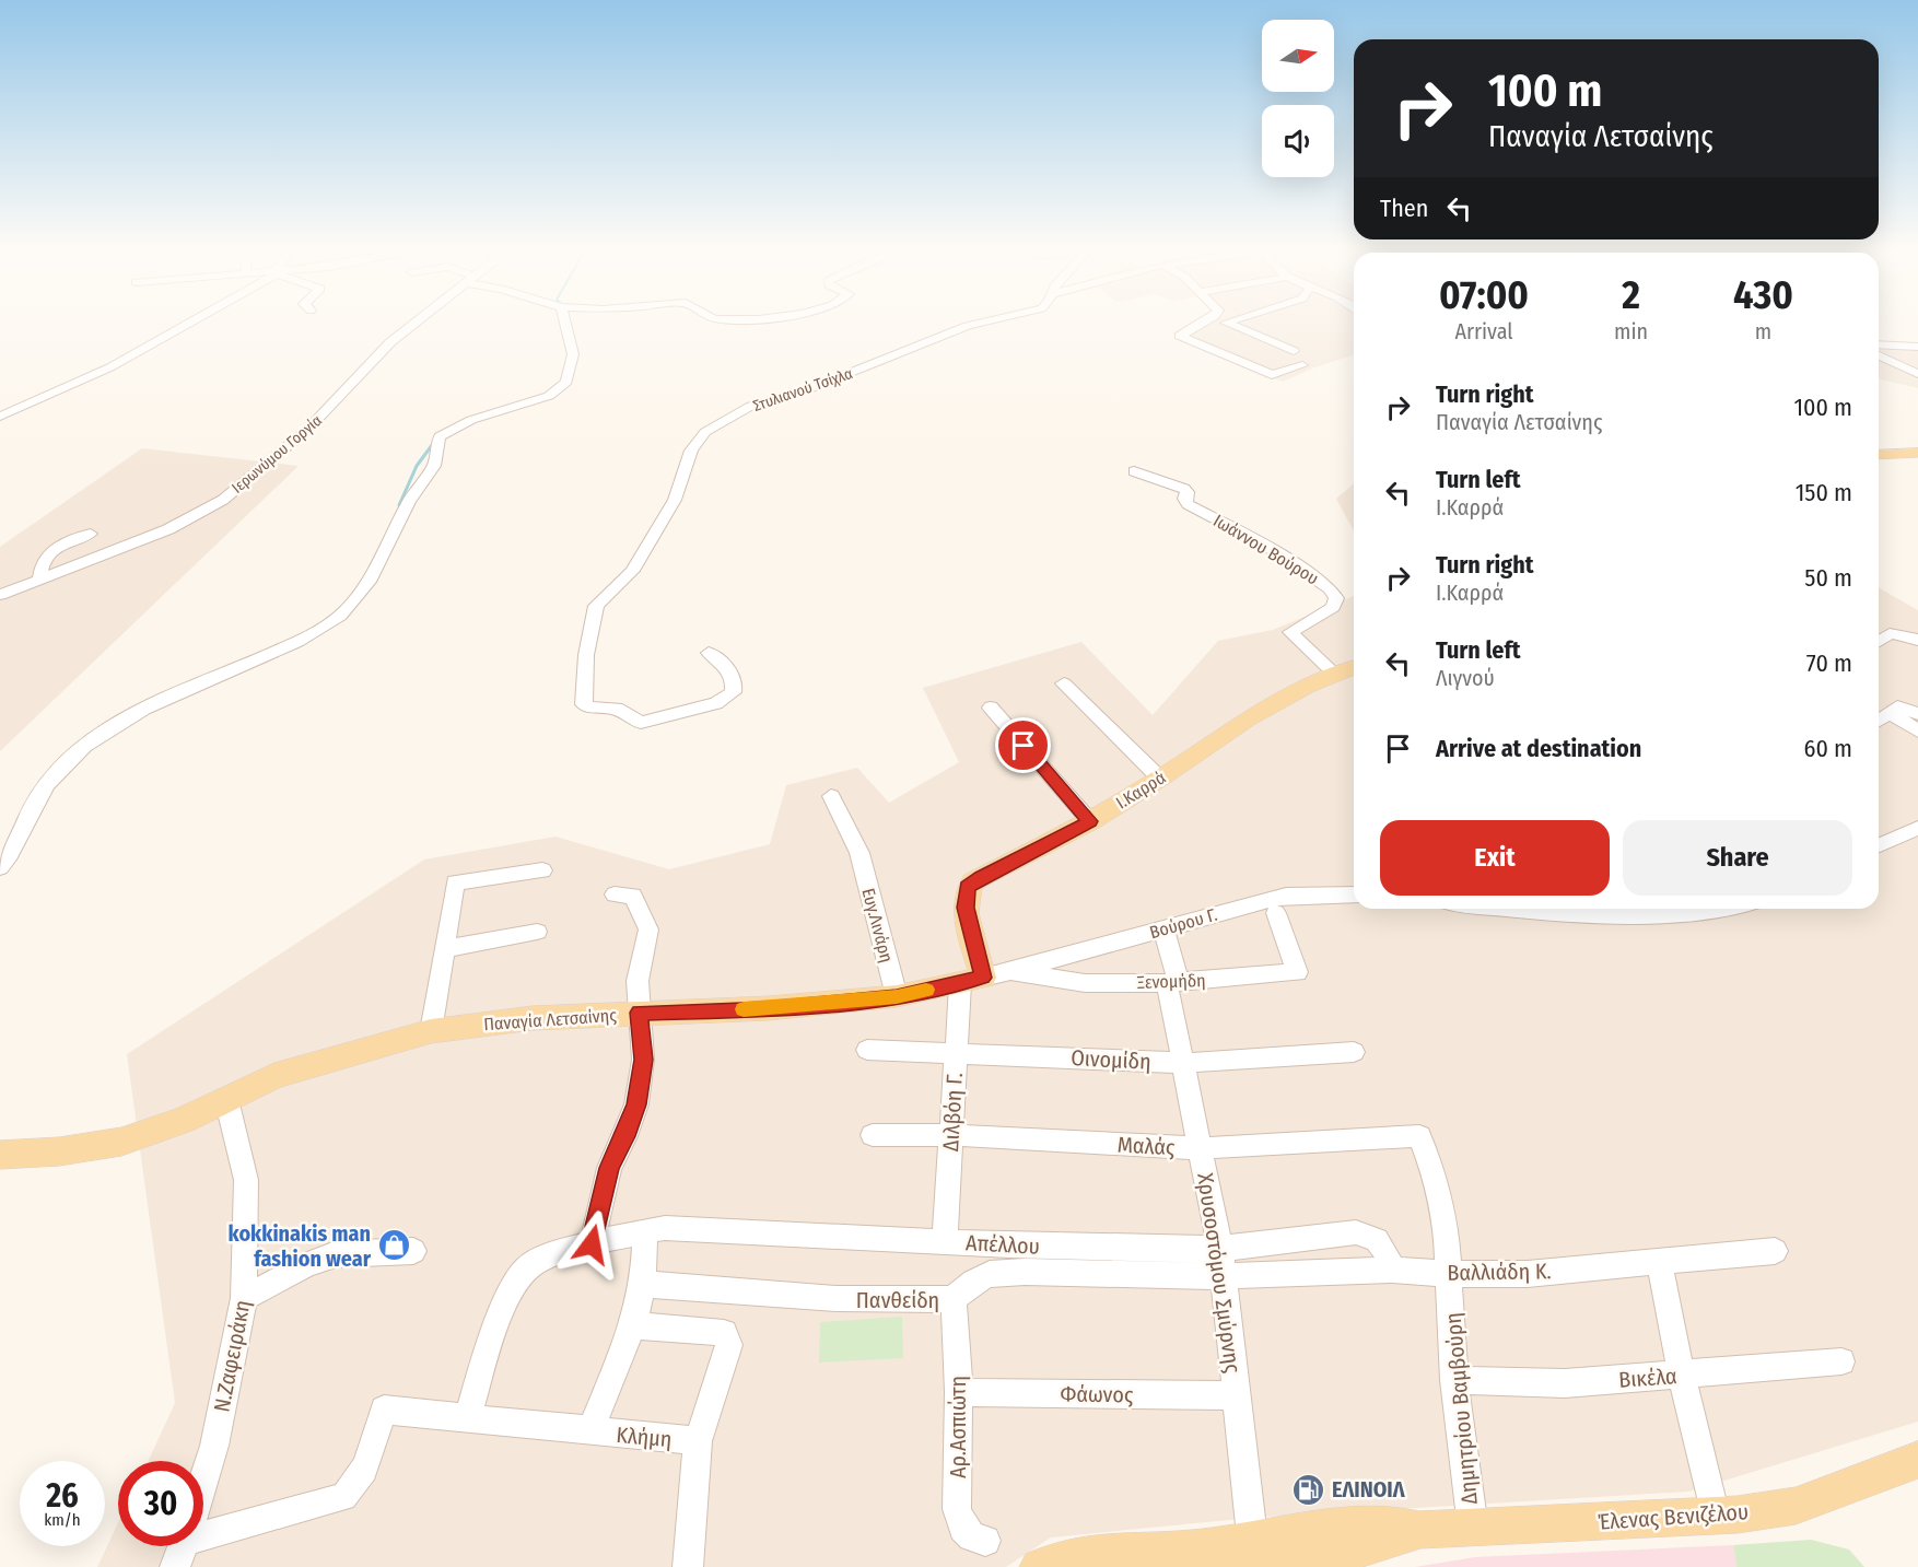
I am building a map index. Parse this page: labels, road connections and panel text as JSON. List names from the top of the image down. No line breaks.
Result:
{"streets":{"main road":["Ι.Καρρά","Παναγία Λετσαίνης","Έλενας Βενιζέλου"],"street":["Στυλιανού Τσίχλα","Ιερωνύμου Γοργία","Ιωάννου Βούρου","Βούρου Γ.","Ευγ.Λινάρη","Ξενομήδη","Οινομίδη","Διλβόη Γ.","Μαλάς","Απέλλου","Βαλλιάδη Κ.","Χρυσοστόμου Σμύρνης","Πανθείδη","Ν.Ζαφειράκη","Βικέλα","Φάωνος","Δημητρίου Βαμβούρη","Αρ.Ασπιώτη","Κλήμη"]},"crossings":[["Ιωάννου Βούρου","Ι.Καρρά"],["Ι.Καρρά","Ξενομήδη"],["Ι.Καρρά","Παναγία Λετσαίνης"],["Ι.Καρρά","Διλβόη Γ."],["Βούρου Γ.","Ξενομήδη"],["Βούρου Γ.","Χρυσοστόμου Σμύρνης"],["Ευγ.Λινάρη","Παναγία Λετσαίνης"],["Ξενομήδη","Παναγία Λετσαίνης"],["Ξενομήδη","Διλβόη Γ."],["Ξενομήδη","Χρυσοστόμου Σμύρνης"],["Παναγία Λετσαίνης","Διλβόη Γ."],["Παναγία Λετσαίνης","Ν.Ζαφειράκη"],["Οινομίδη","Διλβόη Γ."],["Οινομίδη","Χρυσοστόμου Σμύρνης"],["Διλβόη Γ.","Μαλάς"],["Διλβόη Γ.","Απέλλου"],["Μαλάς","Χρυσοστόμου Σμύρνης"],["Μαλάς","Δημητρίου Βαμβούρη"],["Απέλλου","Βαλλιάδη Κ."],["Απέλλου","Χρυσοστόμου Σμύρνης"],["Απέλλου","Κλήμη"],["Βαλλιάδη Κ.","Χρυσοστόμου Σμύρνης"],["Βαλλιάδη Κ.","Πανθείδη"],["Βαλλιάδη Κ.","Δημητρίου Βαμβούρη"],["Χρυσοστόμου Σμύρνης","Πανθείδη"],["Χρυσοστόμου Σμύρνης","Φάωνος"],["Χρυσοστόμου Σμύρνης","Έλενας Βενιζέλου"],["Πανθείδη","Αρ.Ασπιώτη"],["Βικέλα","Δημητρίου Βαμβούρη"],["Φάωνος","Αρ.Ασπιώτη"],["Δημητρίου Βαμβούρη","Έλενας Βενιζέλου"]],"places":{"shop":["kokkinakis man fashion wear"],"fuel station":["ΕΛΙΝΟΙΛ"]},"north":"right","page":{"turn":["100 m","Παναγία Λετσαίνης"],"then":"Then","eta":["07:00","Arrival","2","min","430","m"],"list":[{"name":"Turn right","note":"Παναγία Λετσαίνης","value":"100 m"},{"name":"Turn left","note":"Ι.Καρρά","value":"150 m"},{"name":"Turn right","note":"Ι.Καρρά","value":"50 m"},{"name":"Turn left","note":"Λιγνού","value":"70 m"},{"name":"Arrive at destination","value":"60 m"}],"buttons":["Exit","Share"],"speed":"26 km/h","limit":"30"}}
